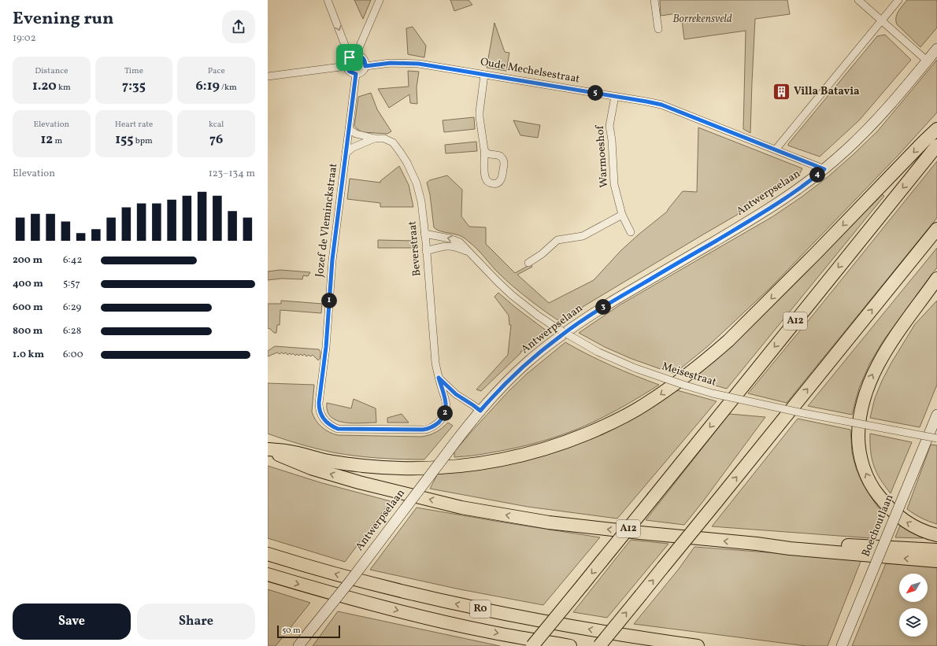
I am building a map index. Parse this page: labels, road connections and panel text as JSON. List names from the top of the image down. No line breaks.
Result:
{"streets":{"highway":["A12","R0"],"main road":["Antwerpselaan","Boechoutlaan"],"street":["Oude Mechelsestraat","Warmoeshof","Jozef de Vleminckstraat","Beverstraat","Meisestraat"]},"crossings":[["Oude Mechelsestraat","Warmoeshof"],["Oude Mechelsestraat","Antwerpselaan"],["Oude Mechelsestraat","Jozef de Vleminckstraat"],["Jozef de Vleminckstraat","Beverstraat"],["Beverstraat","Meisestraat"]],"parks":["Borrekensveld"],"places":{"building":["Villa Batavia"]},"scale_bar":"50 m","north":"bottom left","page":{"heading":["Evening run","19:02"],"stats":[["Distance","1.20 km"],["Time","7:35"],["Pace","6:19 /km"],["Elevation","12 m"],["Heart rate","155 bpm"],["kcal","76"]],"pins":["5","4","1","3","2"],"chart":["Elevation","123–134 m"],"list":[{"name":"200 m","note":"6:42"},{"name":"400 m","note":"5:57"},{"name":"600 m","note":"6:29"},{"name":"800 m","note":"6:28"},{"name":"1.0 km","note":"6:00"}],"buttons":["Save","Share"],"scale":"50 m"}}
